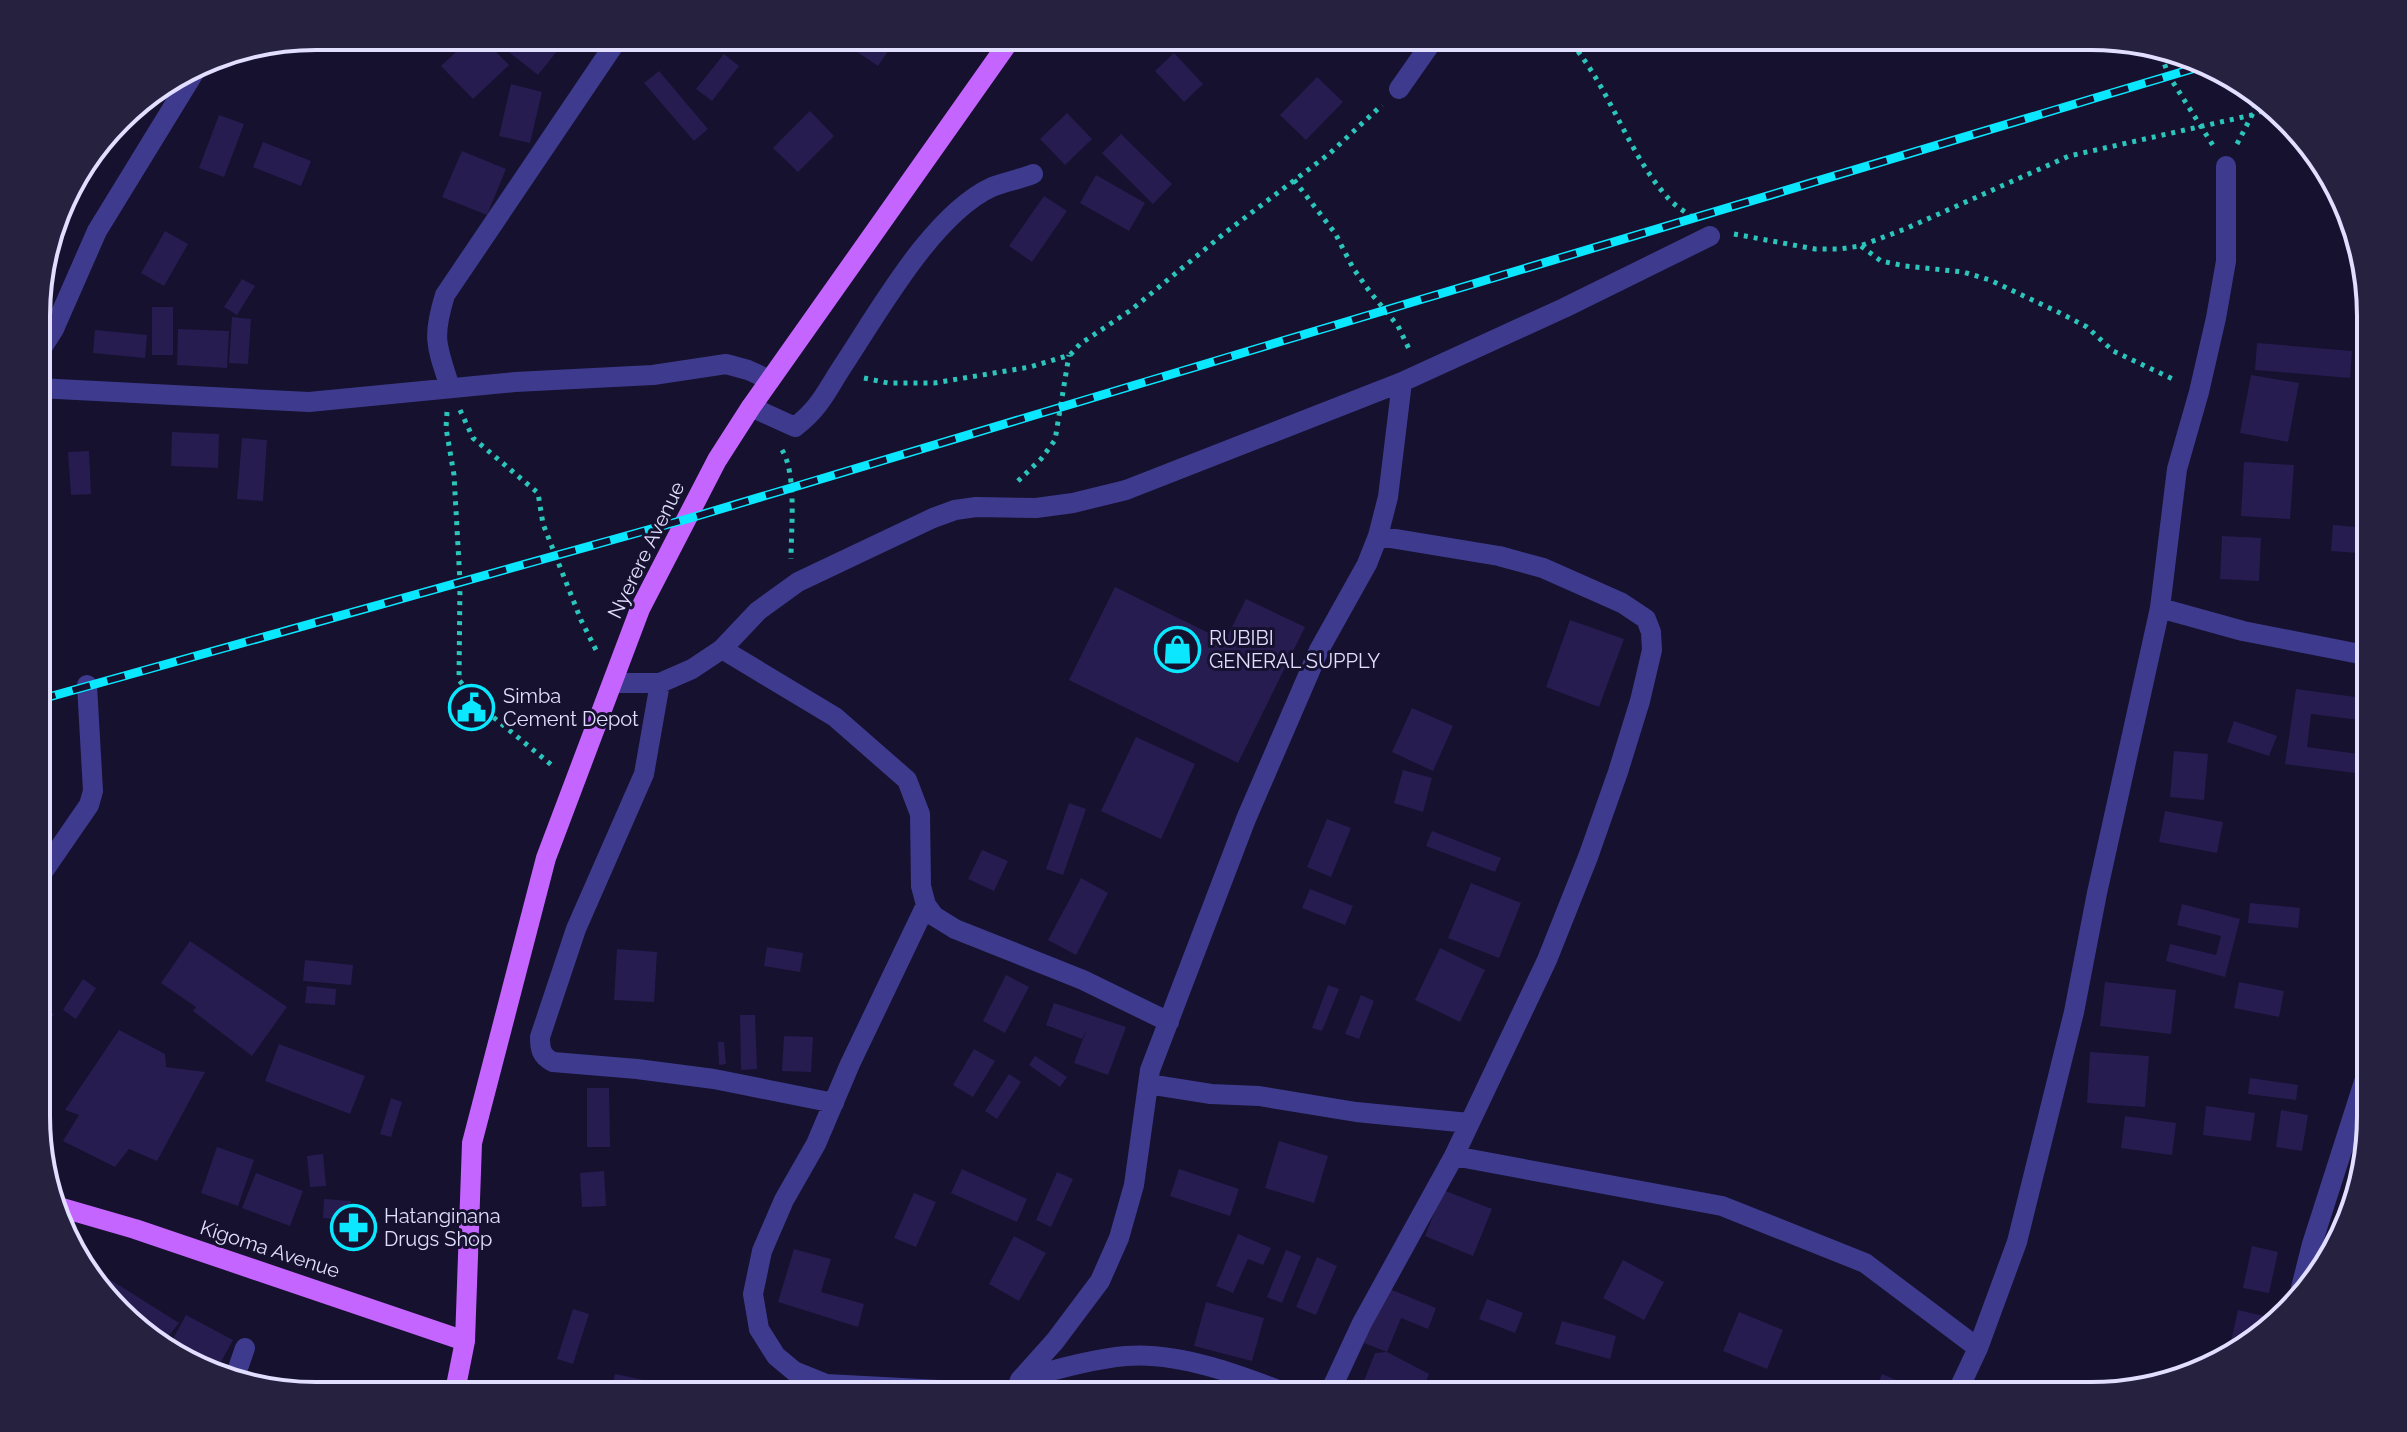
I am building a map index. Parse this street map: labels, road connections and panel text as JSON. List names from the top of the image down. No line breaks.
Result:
{"streets":{"main road":["Nyerere Avenue","Kigoma Avenue"]},"crossings":[["Nyerere Avenue","Kigoma Avenue"]],"places":{"shop":["RUBIBI GENERAL SUPPLY"],"public building":["Simba Cement Depot"],"pharmacy":["Hatanginana Drugs Shop"]}}
